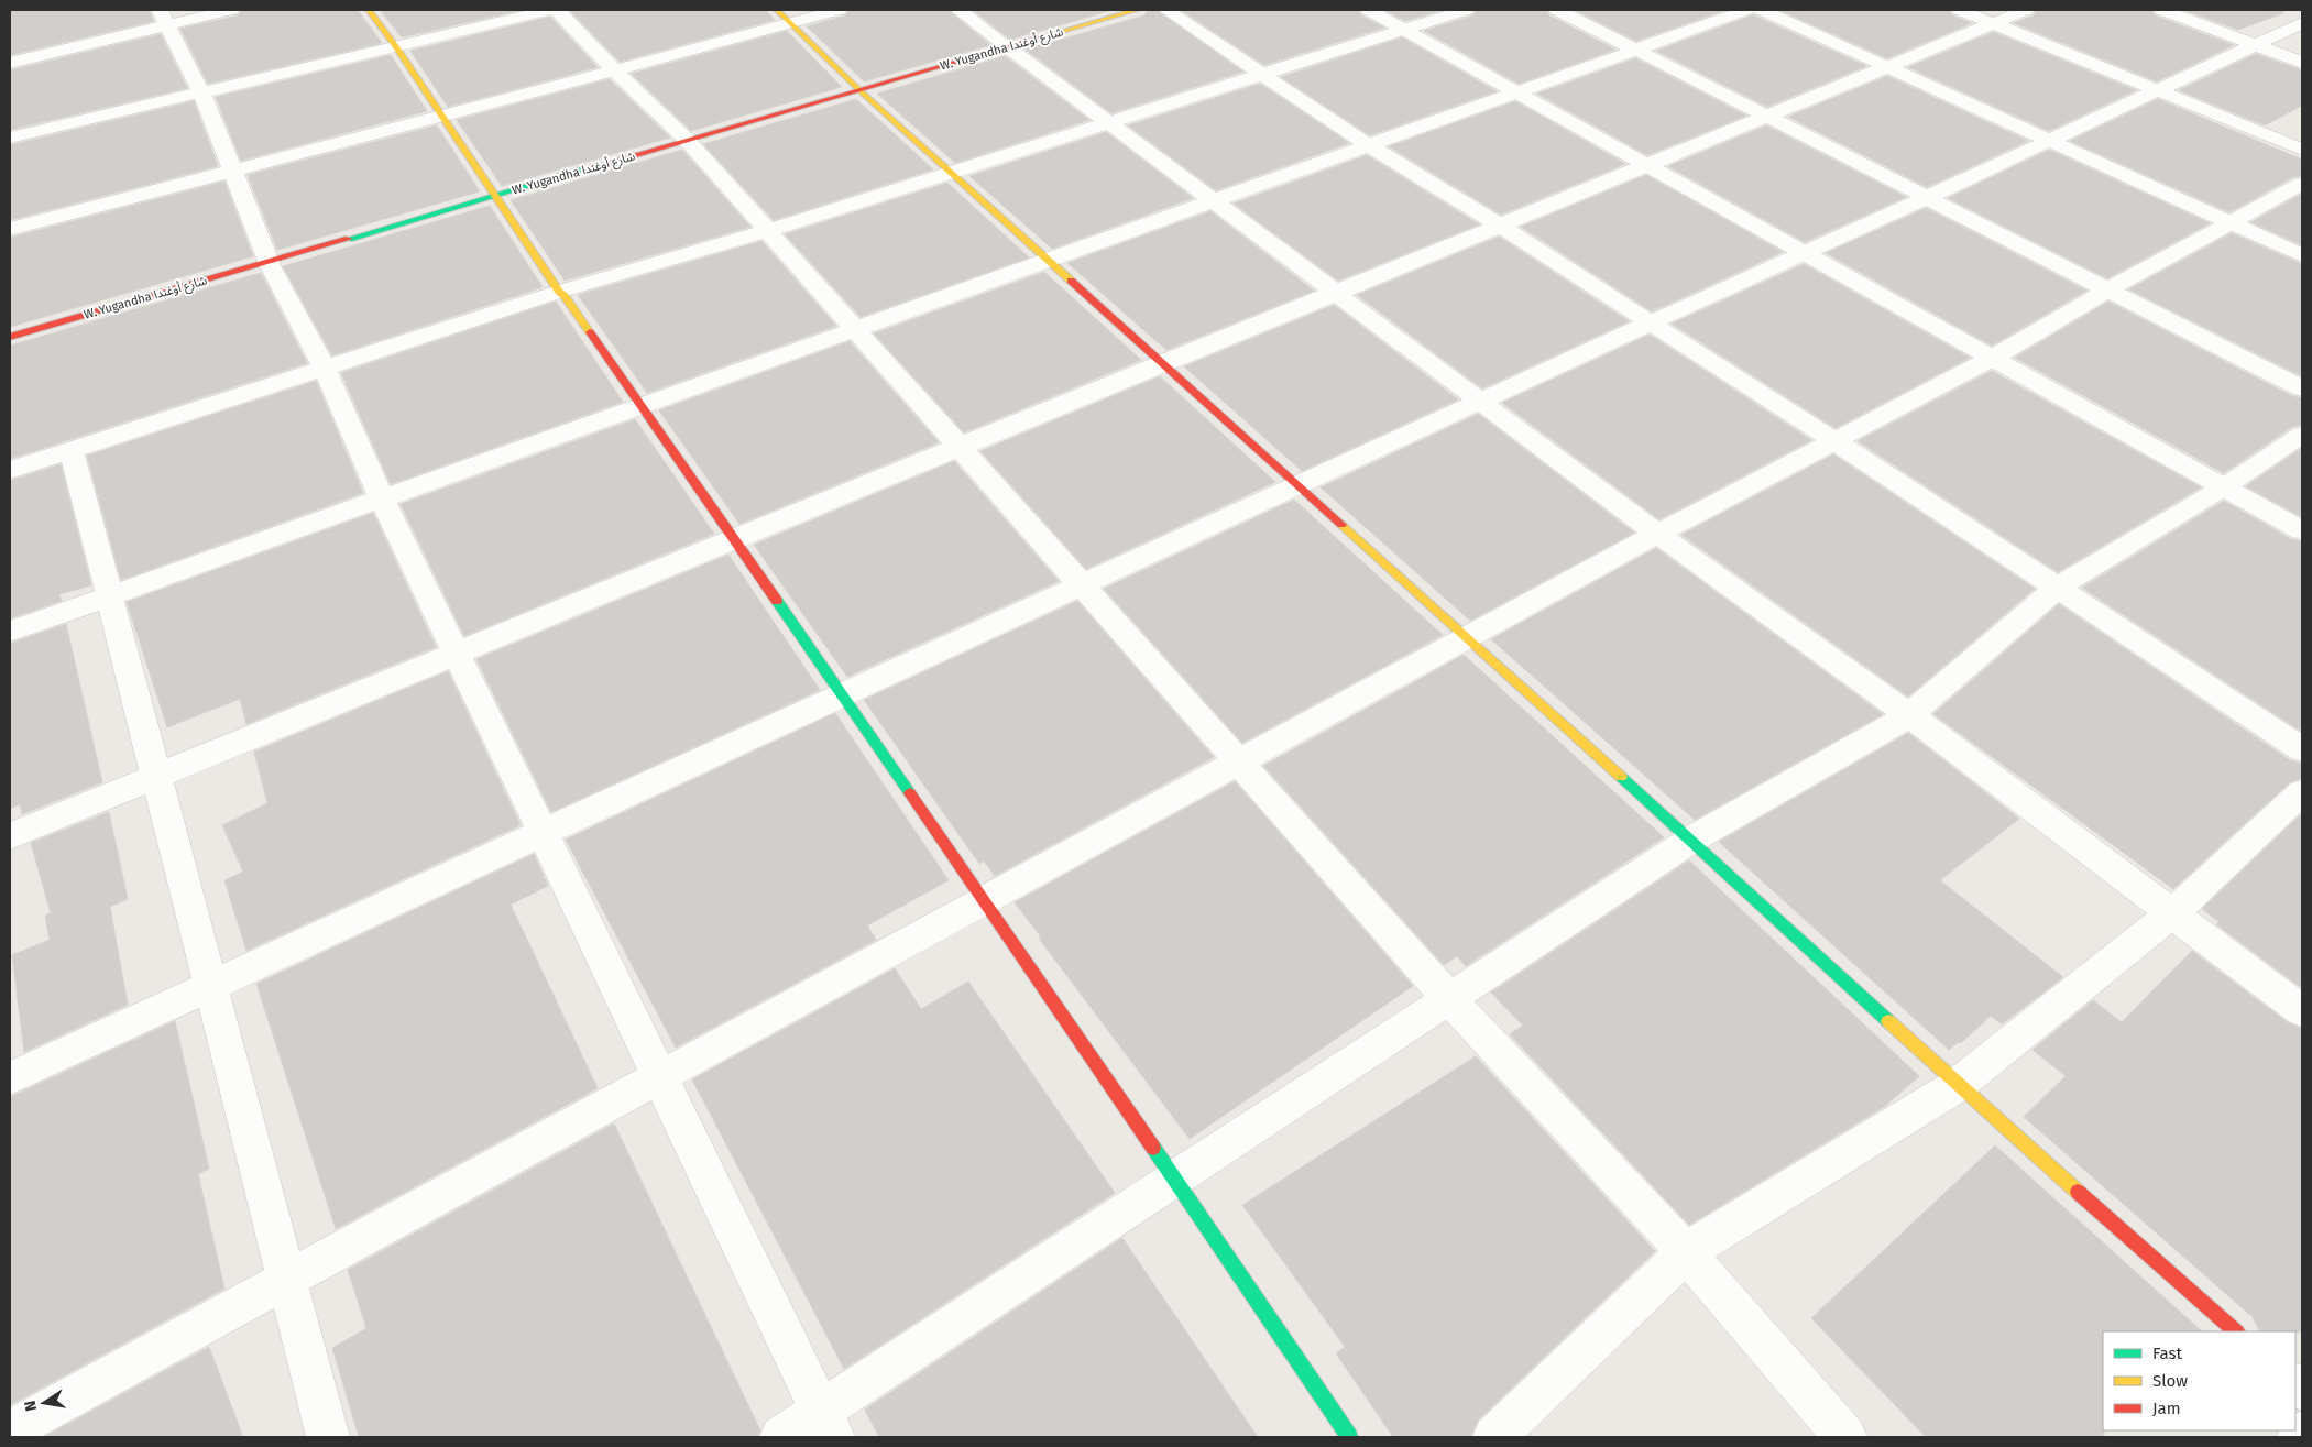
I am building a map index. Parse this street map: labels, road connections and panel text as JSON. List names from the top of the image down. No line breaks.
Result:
{"streets":{"street":["W. Yugandha شارع أوغندا"]},"legend":["Fast","Slow","Jam"],"north":"left"}
